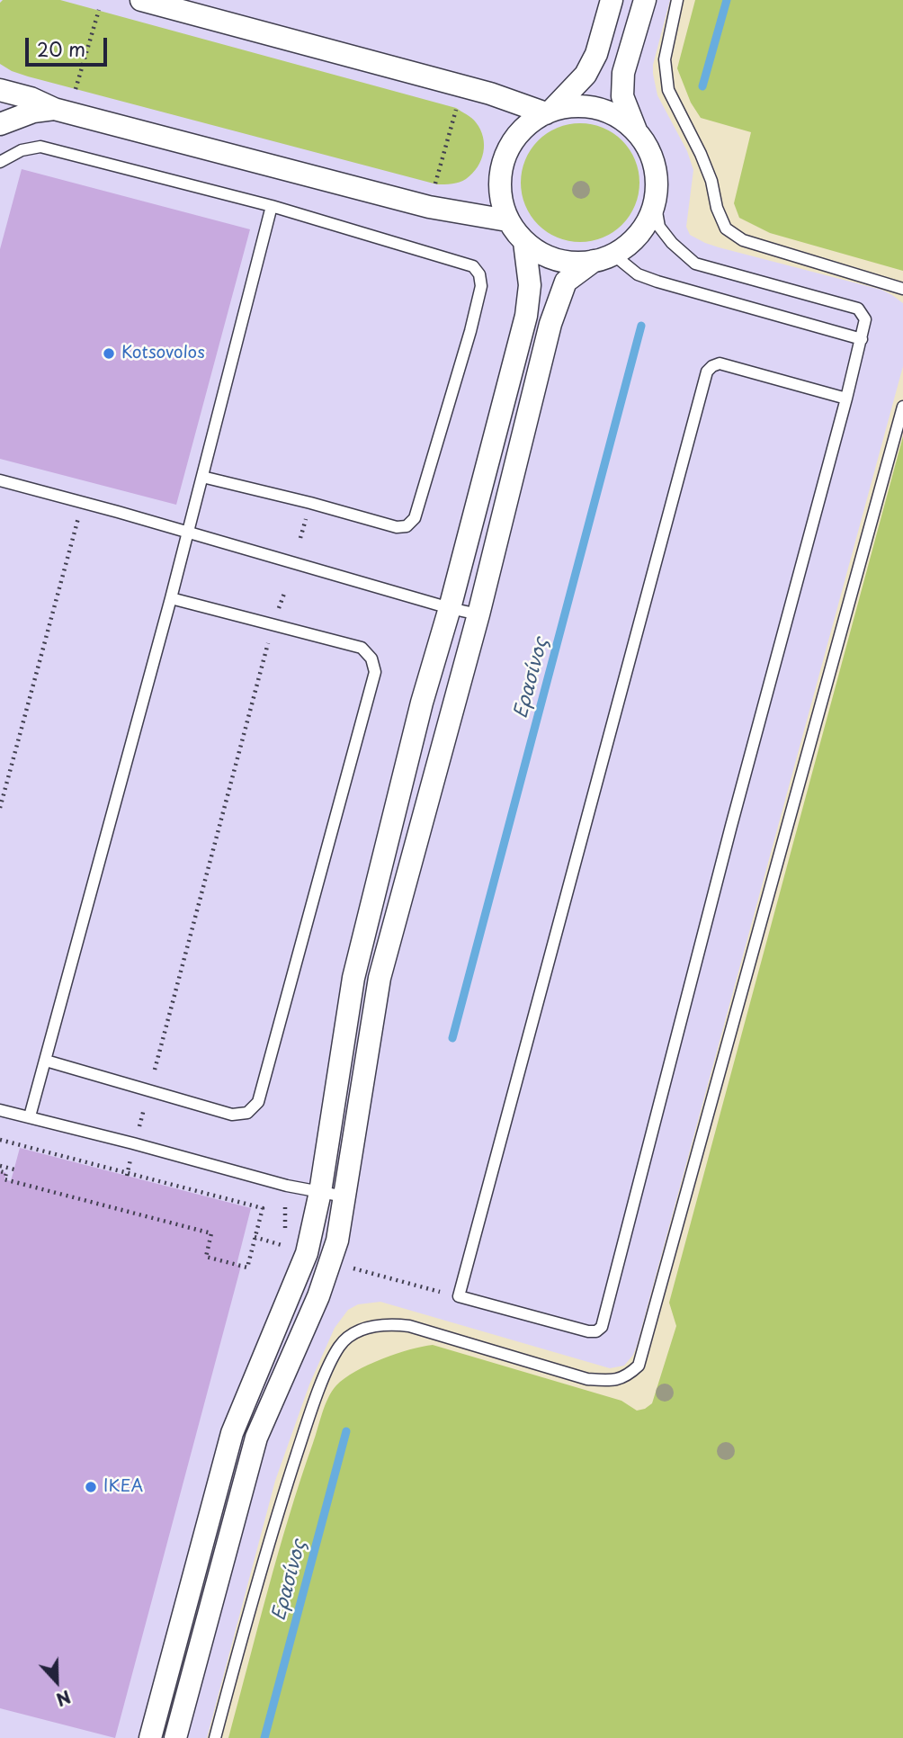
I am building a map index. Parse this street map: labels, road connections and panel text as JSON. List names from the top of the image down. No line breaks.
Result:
{"water":["Ερασίνος"],"places":["Kotsovolos","IKEA"],"scale_bar":"20 m","north":"bottom"}
